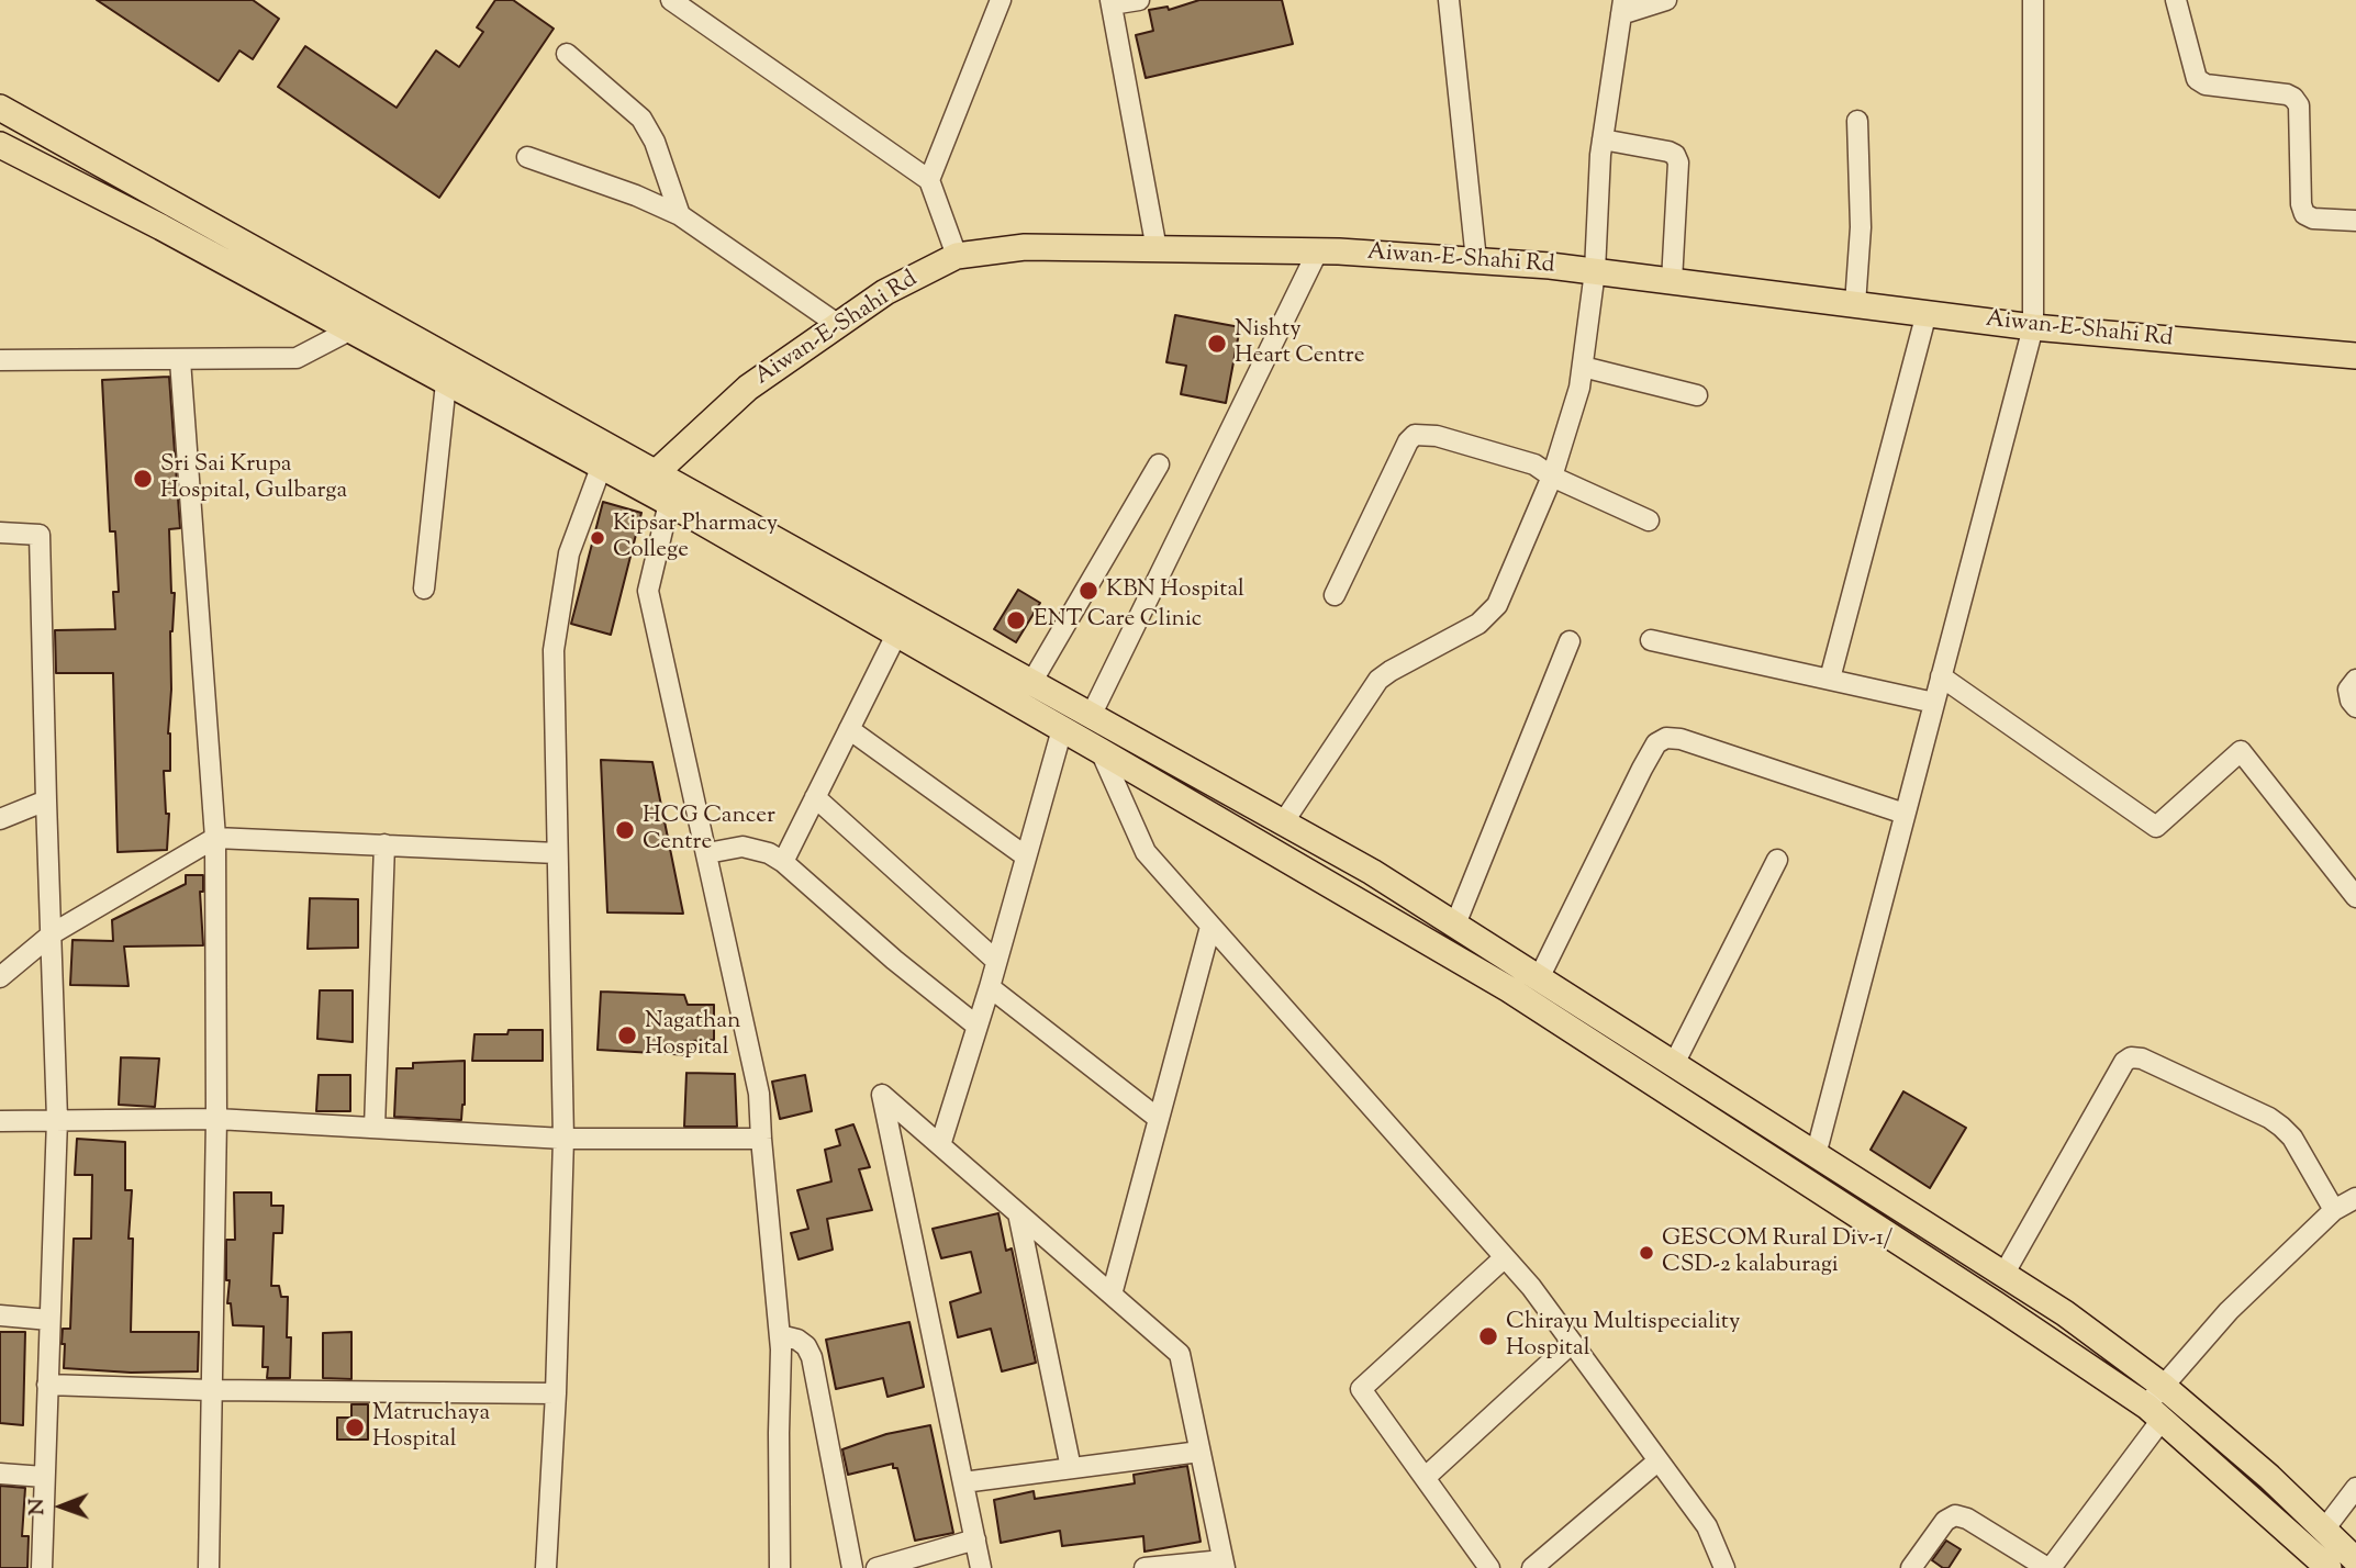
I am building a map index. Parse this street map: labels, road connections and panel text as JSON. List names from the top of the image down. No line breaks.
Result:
{"streets":{"main road":["Aiwan-E-Shahi Rd"]},"places":["Nishty Heart Centre","Sri Sai Krupa Hospital, Gulbarga","Kipsar Pharmacy College","KBN Hospital","ENT Care Clinic","HCG Cancer Centre","Nagathan Hospital","GESCOM Rural Div-1/ CSD-2 kalaburagi","Chirayu Multispeciality Hospital","Matruchaya Hospital"],"north":"left"}
